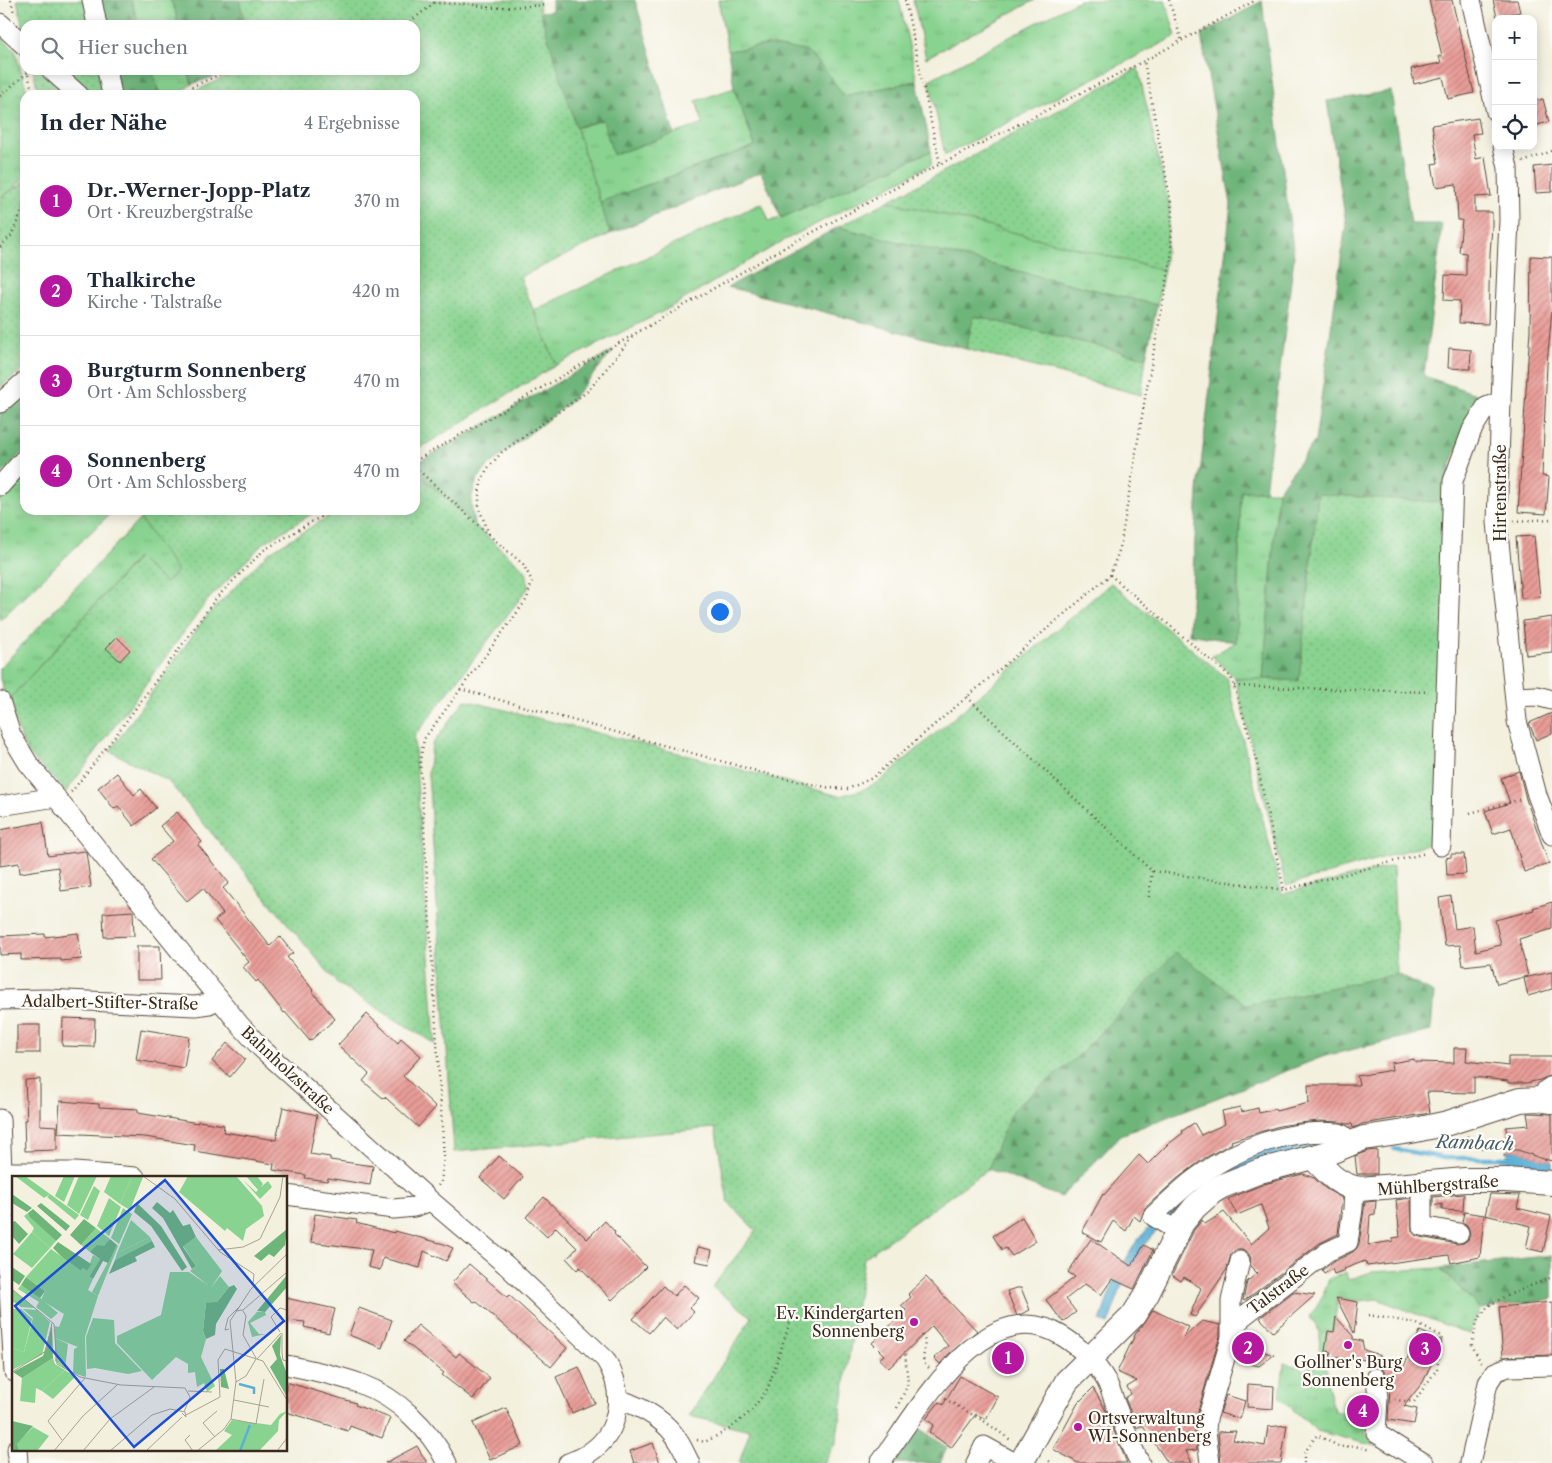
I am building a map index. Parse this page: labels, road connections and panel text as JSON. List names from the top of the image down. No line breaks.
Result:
{"streets":{"main road":["Mühlbergstraße"],"street":["Hirtenstraße","Adalbert-Stifter-Straße","Bahnholzstraße","Talstraße"]},"crossings":[["Adalbert-Stifter-Straße","Bahnholzstraße"],["Mühlbergstraße","Talstraße"]],"water":["Rambach"],"places":["Ev. Kindergarten Sonnenberg","Gollner's Burg Sonnenberg","Ortsverwaltung WI-Sonnenberg"],"page":{"map_buttons":["+","−"],"search":"Hier suchen","heading":["In der Nähe","4 Ergebnisse"],"list":[{"mark":"1","name":"Dr.-Werner-Jopp-Platz","note":"Ort · Kreuzbergstraße","value":"370 m"},{"mark":"2","name":"Thalkirche","note":"Kirche · Talstraße","value":"420 m"},{"mark":"3","name":"Burgturm Sonnenberg","note":"Ort · Am Schlossberg","value":"470 m"},{"mark":"4","name":"Sonnenberg","note":"Ort · Am Schlossberg","value":"470 m"}],"pins":["2","3","1","4"]}}
